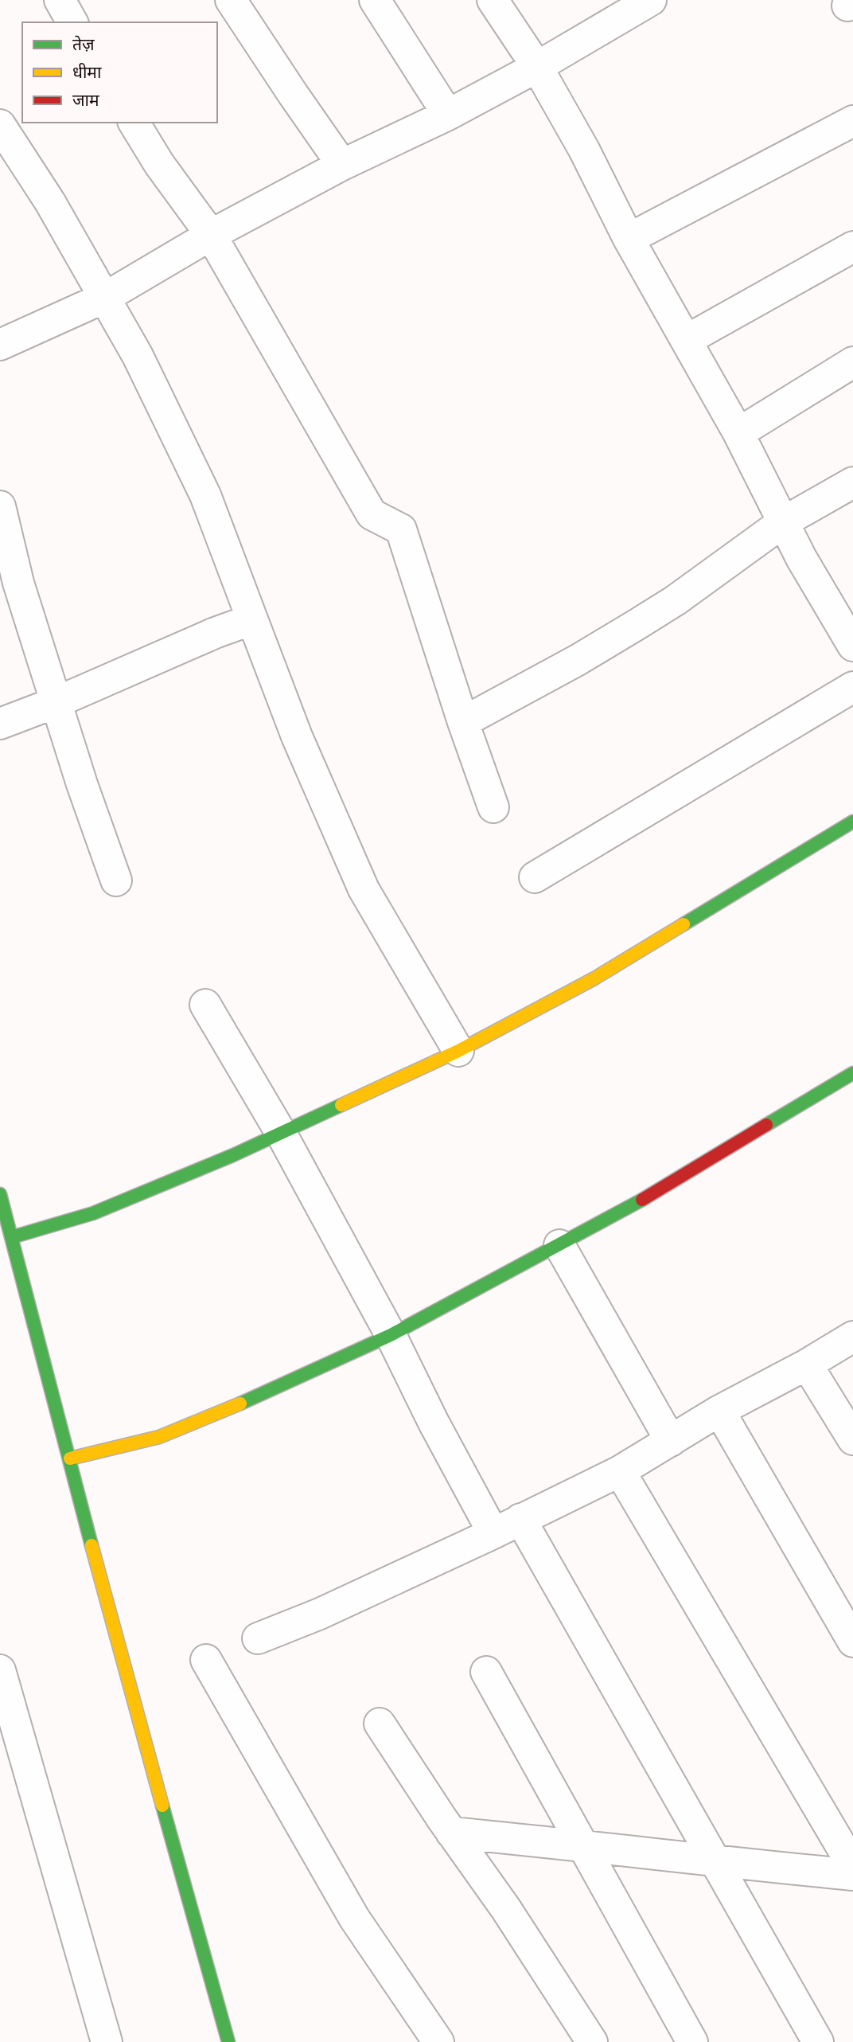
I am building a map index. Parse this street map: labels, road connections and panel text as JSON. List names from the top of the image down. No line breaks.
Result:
{"legend":["तेज़","धीमा","जाम"]}
